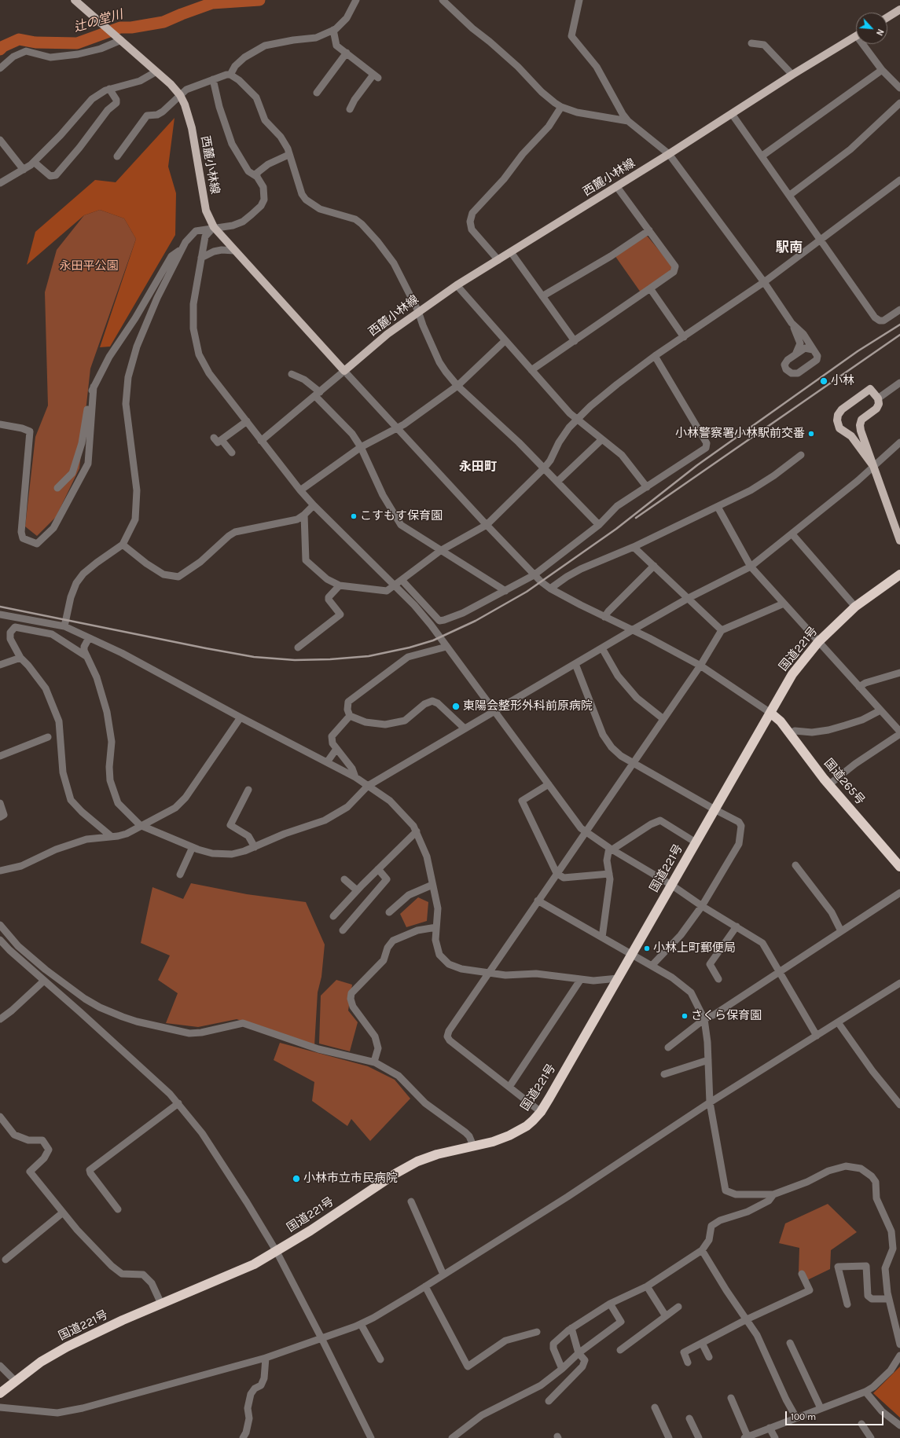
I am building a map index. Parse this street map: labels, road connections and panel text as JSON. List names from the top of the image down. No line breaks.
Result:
{"streets":{"highway":["国道221号","国道265号"],"main road":["西麓小林線"]},"crossings":[["国道221号","国道265号"]],"districts":["駅南","永田町"],"water":["辻の堂川"],"parks":["永田平公園"],"places":["小林","小林警察署小林駅前交番","こすもす保育園","東陽会整形外科前原病院","小林上町郵便局","さくら保育園","小林市立市民病院"],"scale_bar":"100 m","north":"bottom right"}
